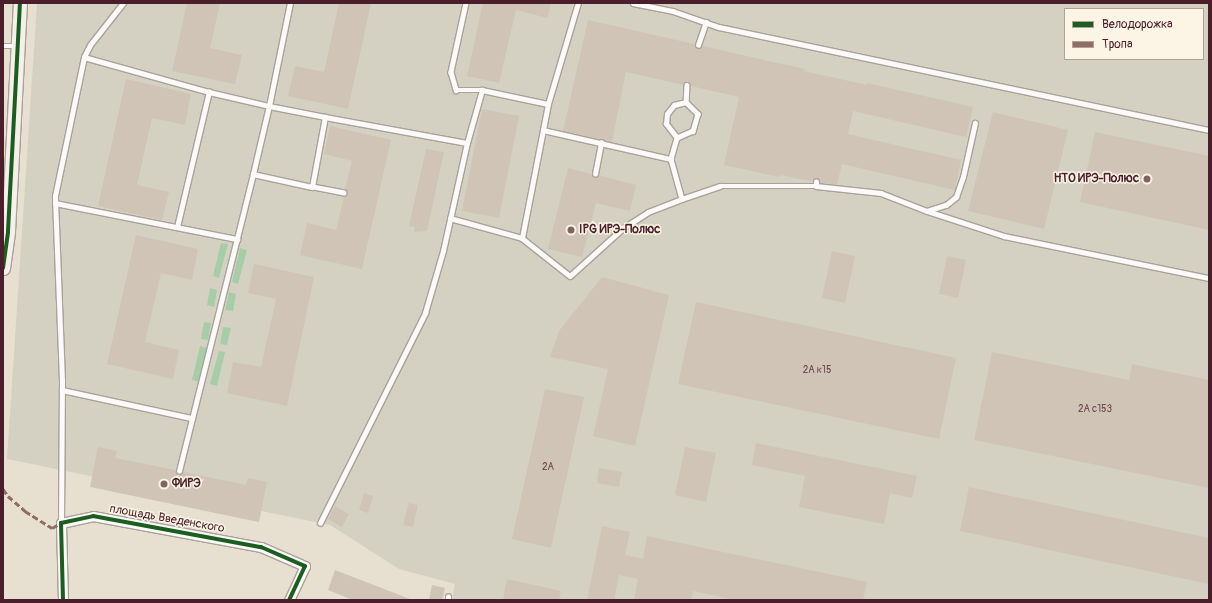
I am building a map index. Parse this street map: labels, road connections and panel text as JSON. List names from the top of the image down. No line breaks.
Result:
{"streets":{"street":["площадь Введенского"]},"places":["НТО ИРЭ-Полюс","IPG ИРЭ-Полюс","ФИРЭ"],"house_numbers":["2А к15","2А с153","2А"],"legend":["Велодорожка","Тропа"]}
